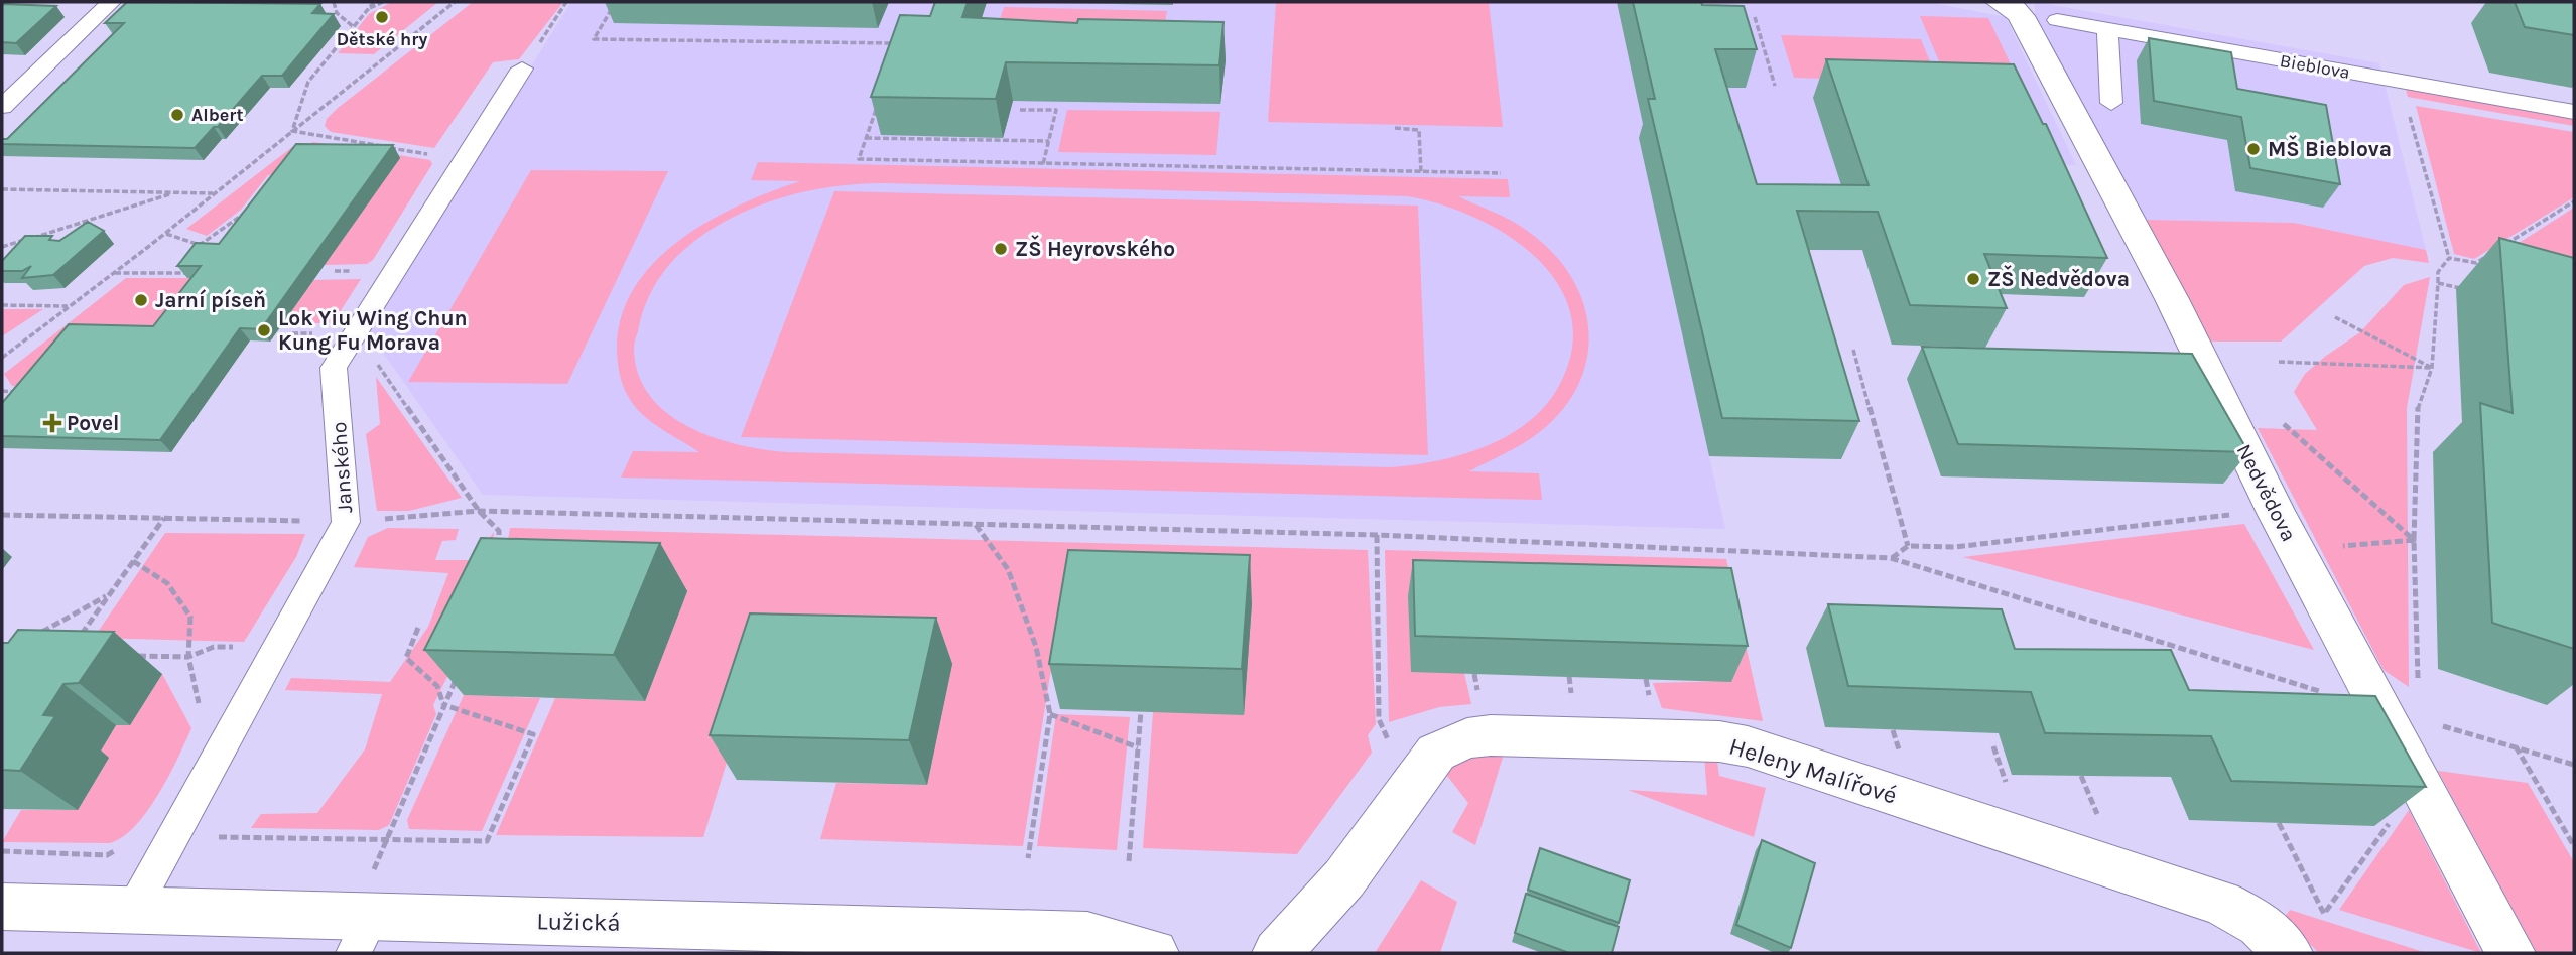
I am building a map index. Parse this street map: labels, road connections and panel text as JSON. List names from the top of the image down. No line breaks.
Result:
{"streets":{"street":["Nedvědova","Heleny Malířové","Lužická"],"lane":["Bieblova","Janského"]},"crossings":[["Janského","Lužická"]],"places":{"other":["Dětské hry","Albert","MŠ Bieblova","ZŠ Heyrovského","ZŠ Nedvědova","Jarní píseň","Lok Yiu Wing Chun Kung Fu Morava"],"health":["Povel"]}}
